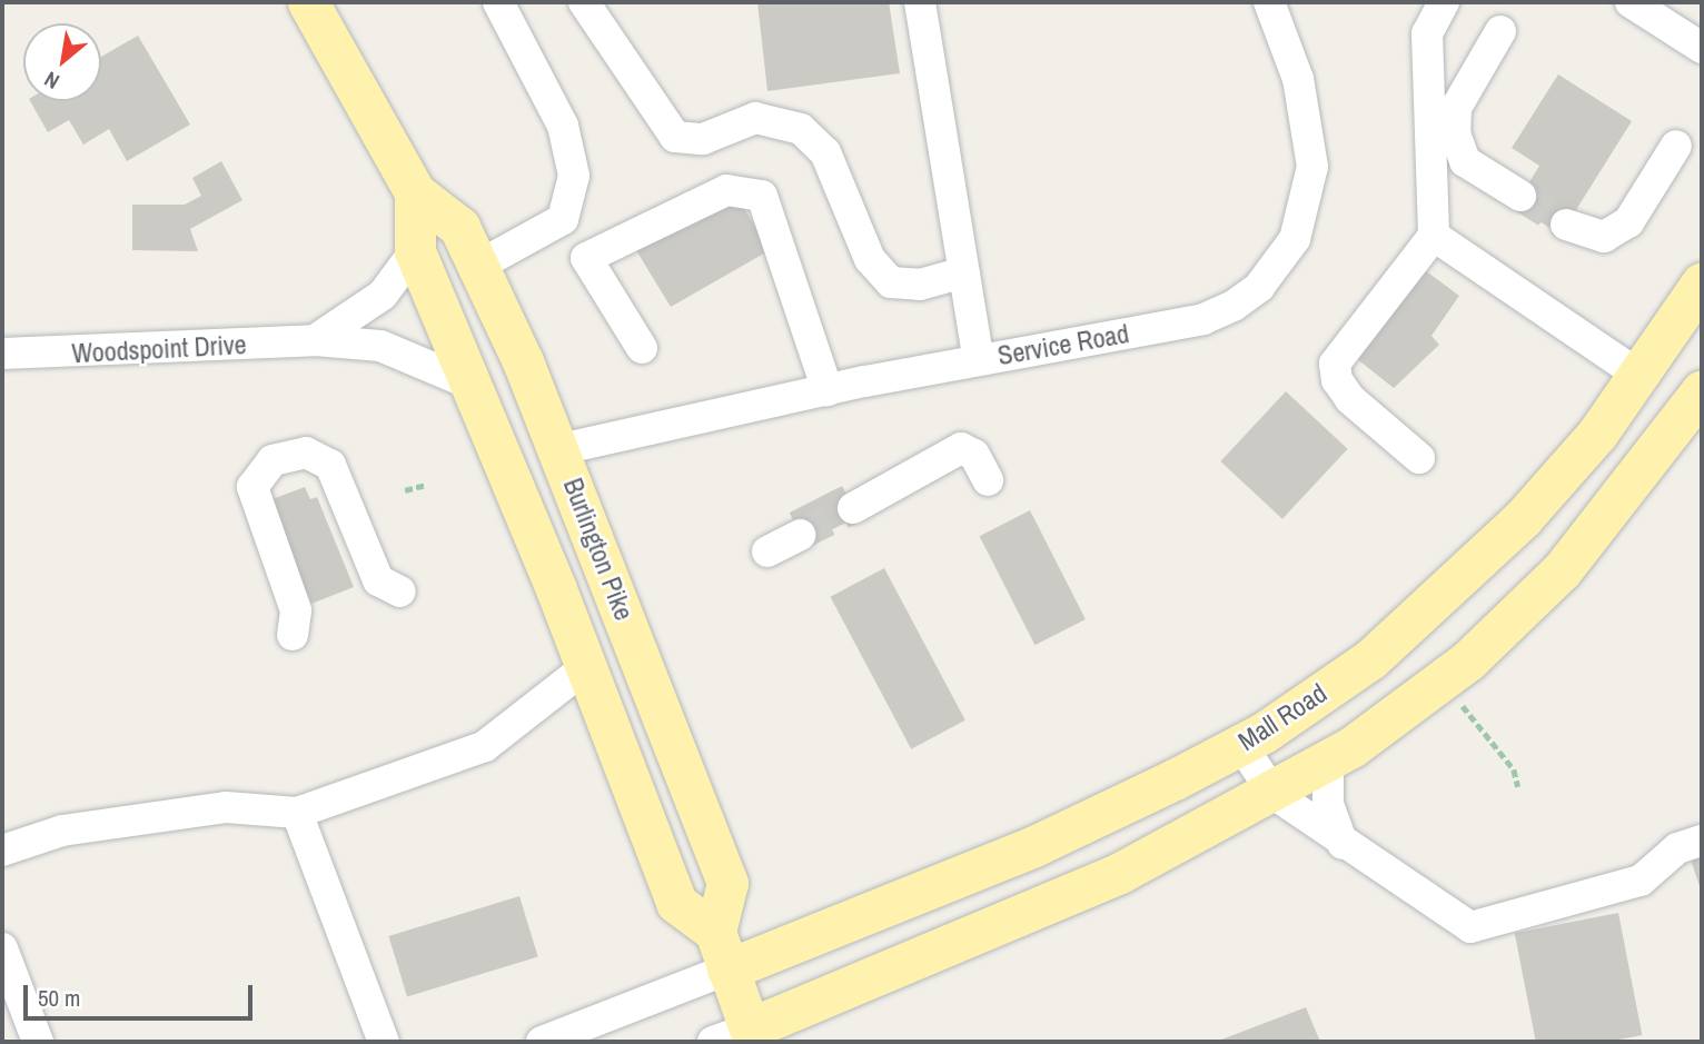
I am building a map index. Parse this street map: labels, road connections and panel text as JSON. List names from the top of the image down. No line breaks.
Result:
{"streets":{"main road":["Burlington Pike","Mall Road"],"street":["Service Road","Woodspoint Drive"]},"crossings":[["Service Road","Burlington Pike"],["Woodspoint Drive","Burlington Pike"],["Burlington Pike","Mall Road"]],"scale_bar":"50 m","north":"bottom left"}
